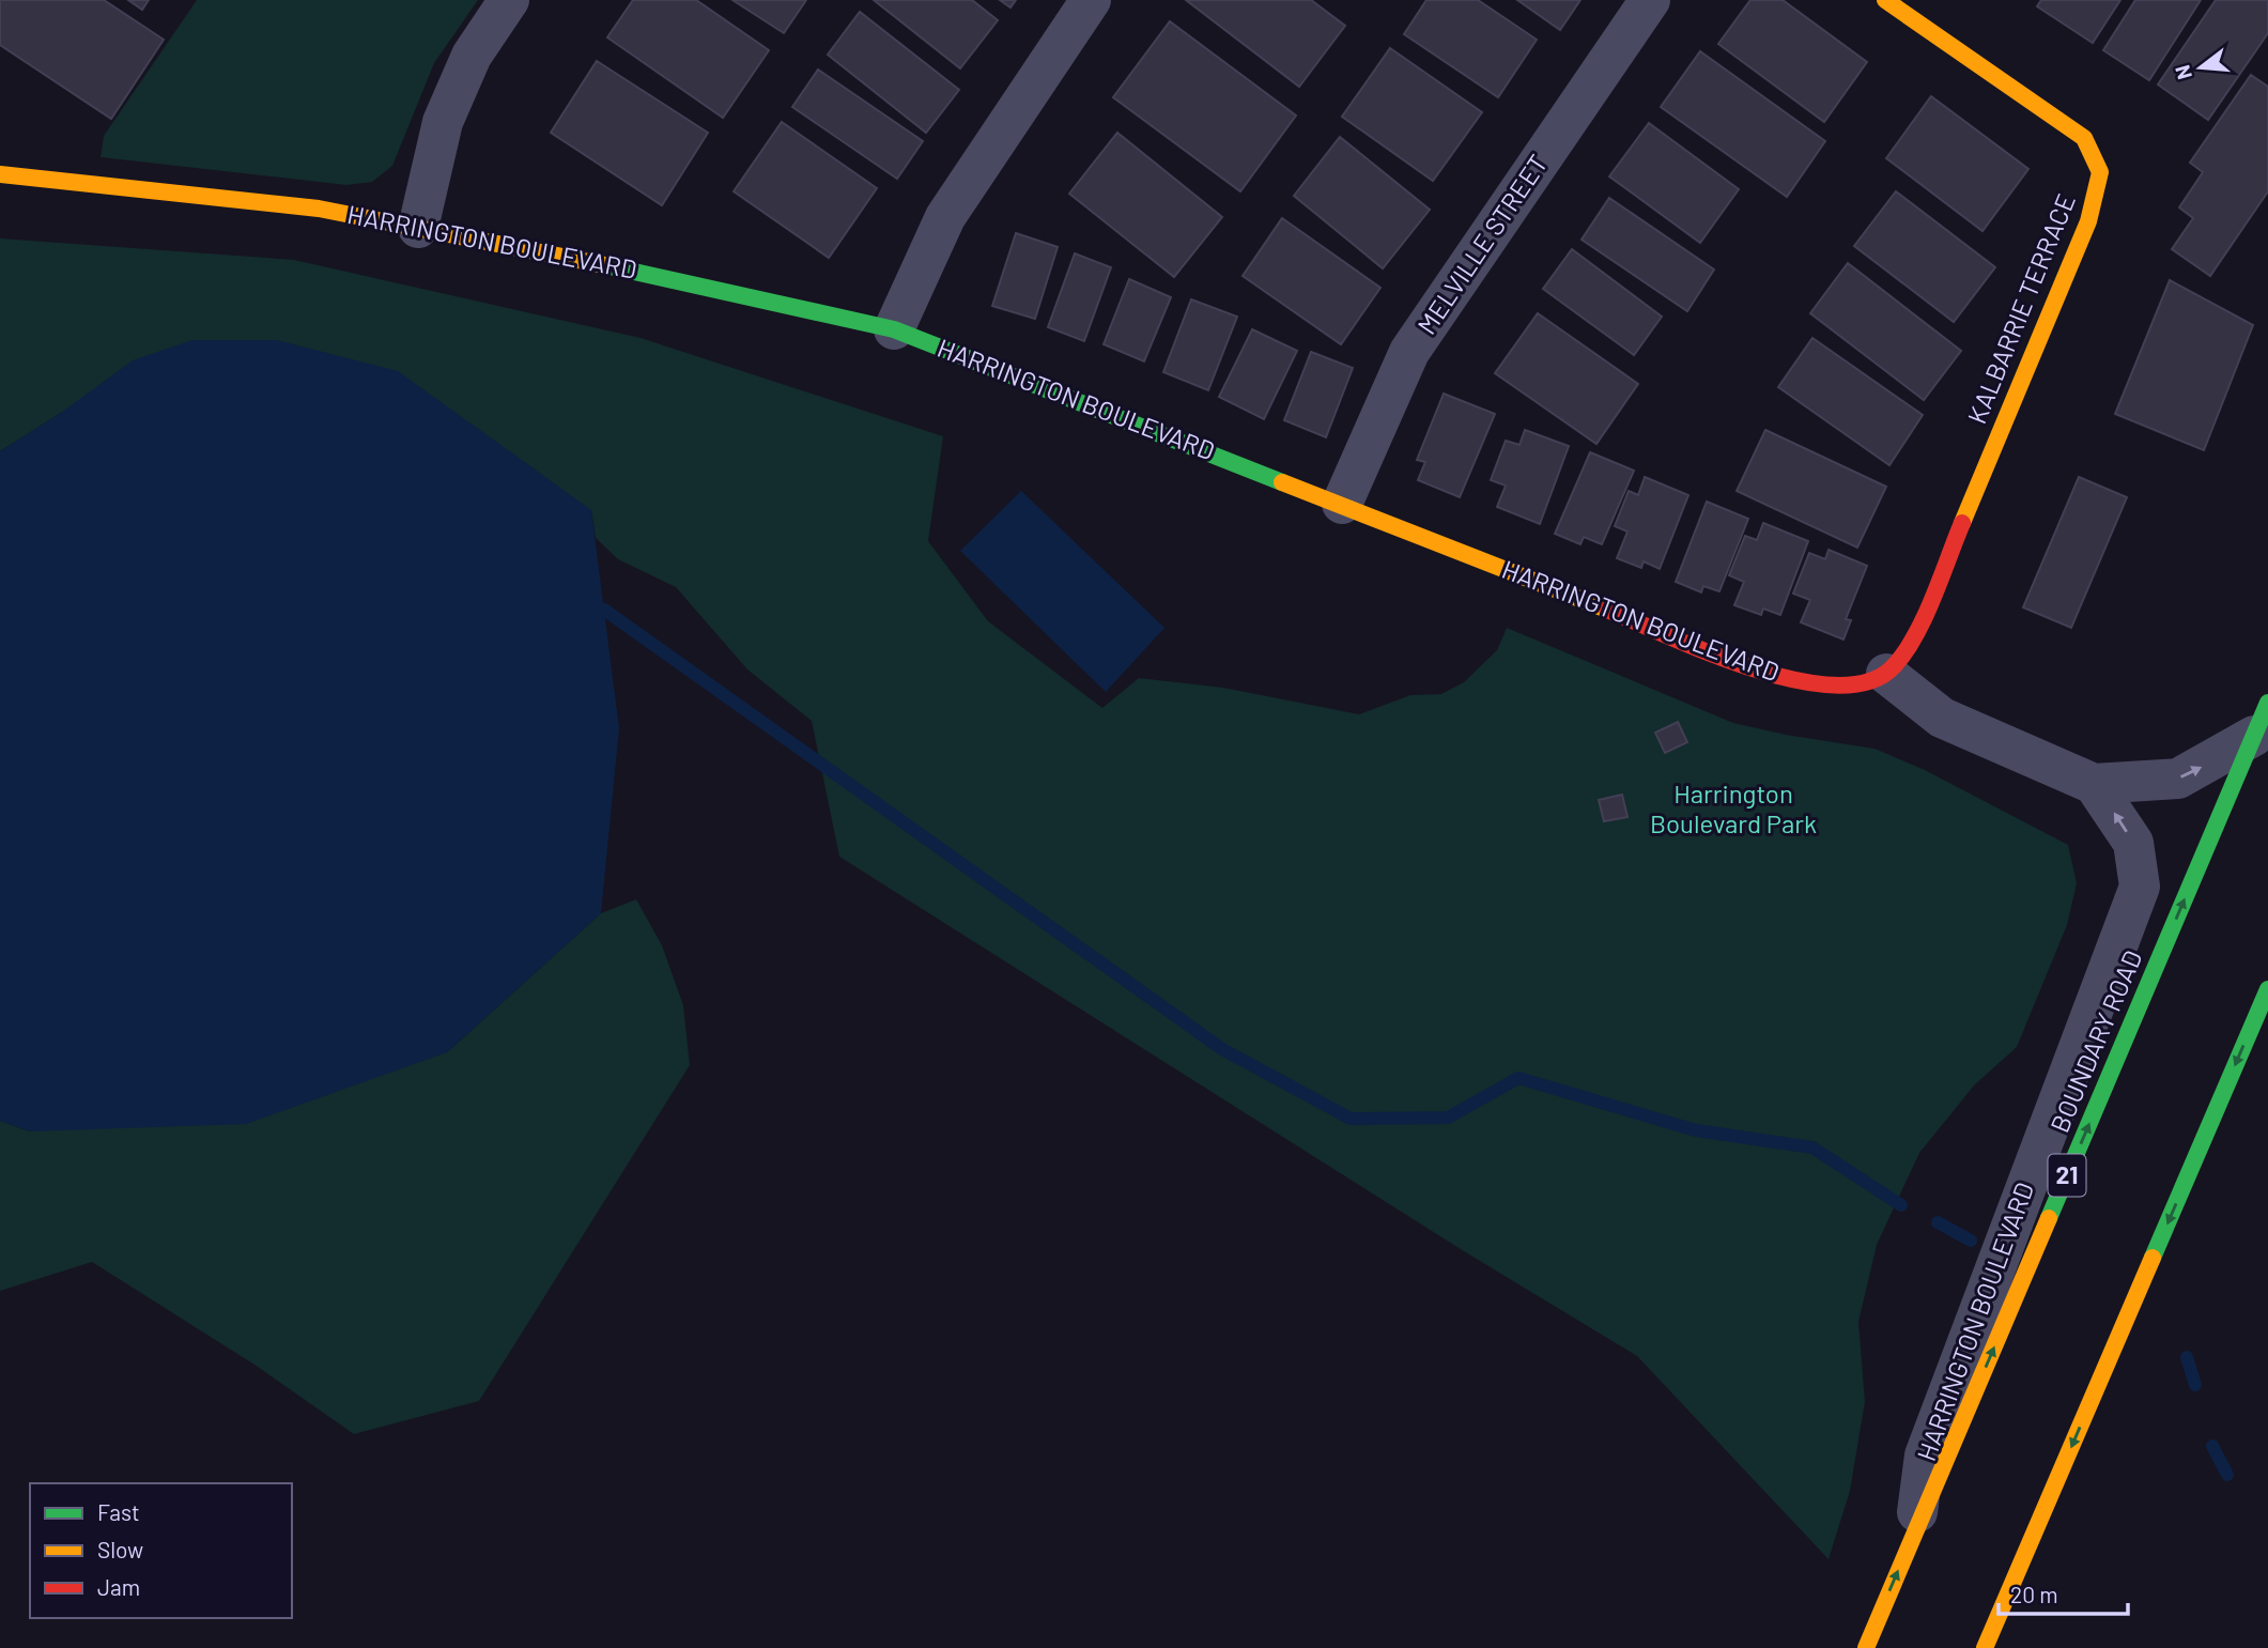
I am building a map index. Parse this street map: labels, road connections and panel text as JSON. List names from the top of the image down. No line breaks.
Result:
{"streets":{"main road":["HARRINGTON BOULEVARD","KALBARRIE TERRACE","BOUNDARY ROAD","21"],"street":["MELVILLE STREET"]},"crossings":[["HARRINGTON BOULEVARD","MELVILLE STREET"],["HARRINGTON BOULEVARD","KALBARRIE TERRACE"],["HARRINGTON BOULEVARD","BOUNDARY ROAD"]],"parks":["Harrington Boulevard Park"],"legend":["Fast","Slow","Jam"],"scale_bar":"20 m","north":"left"}
